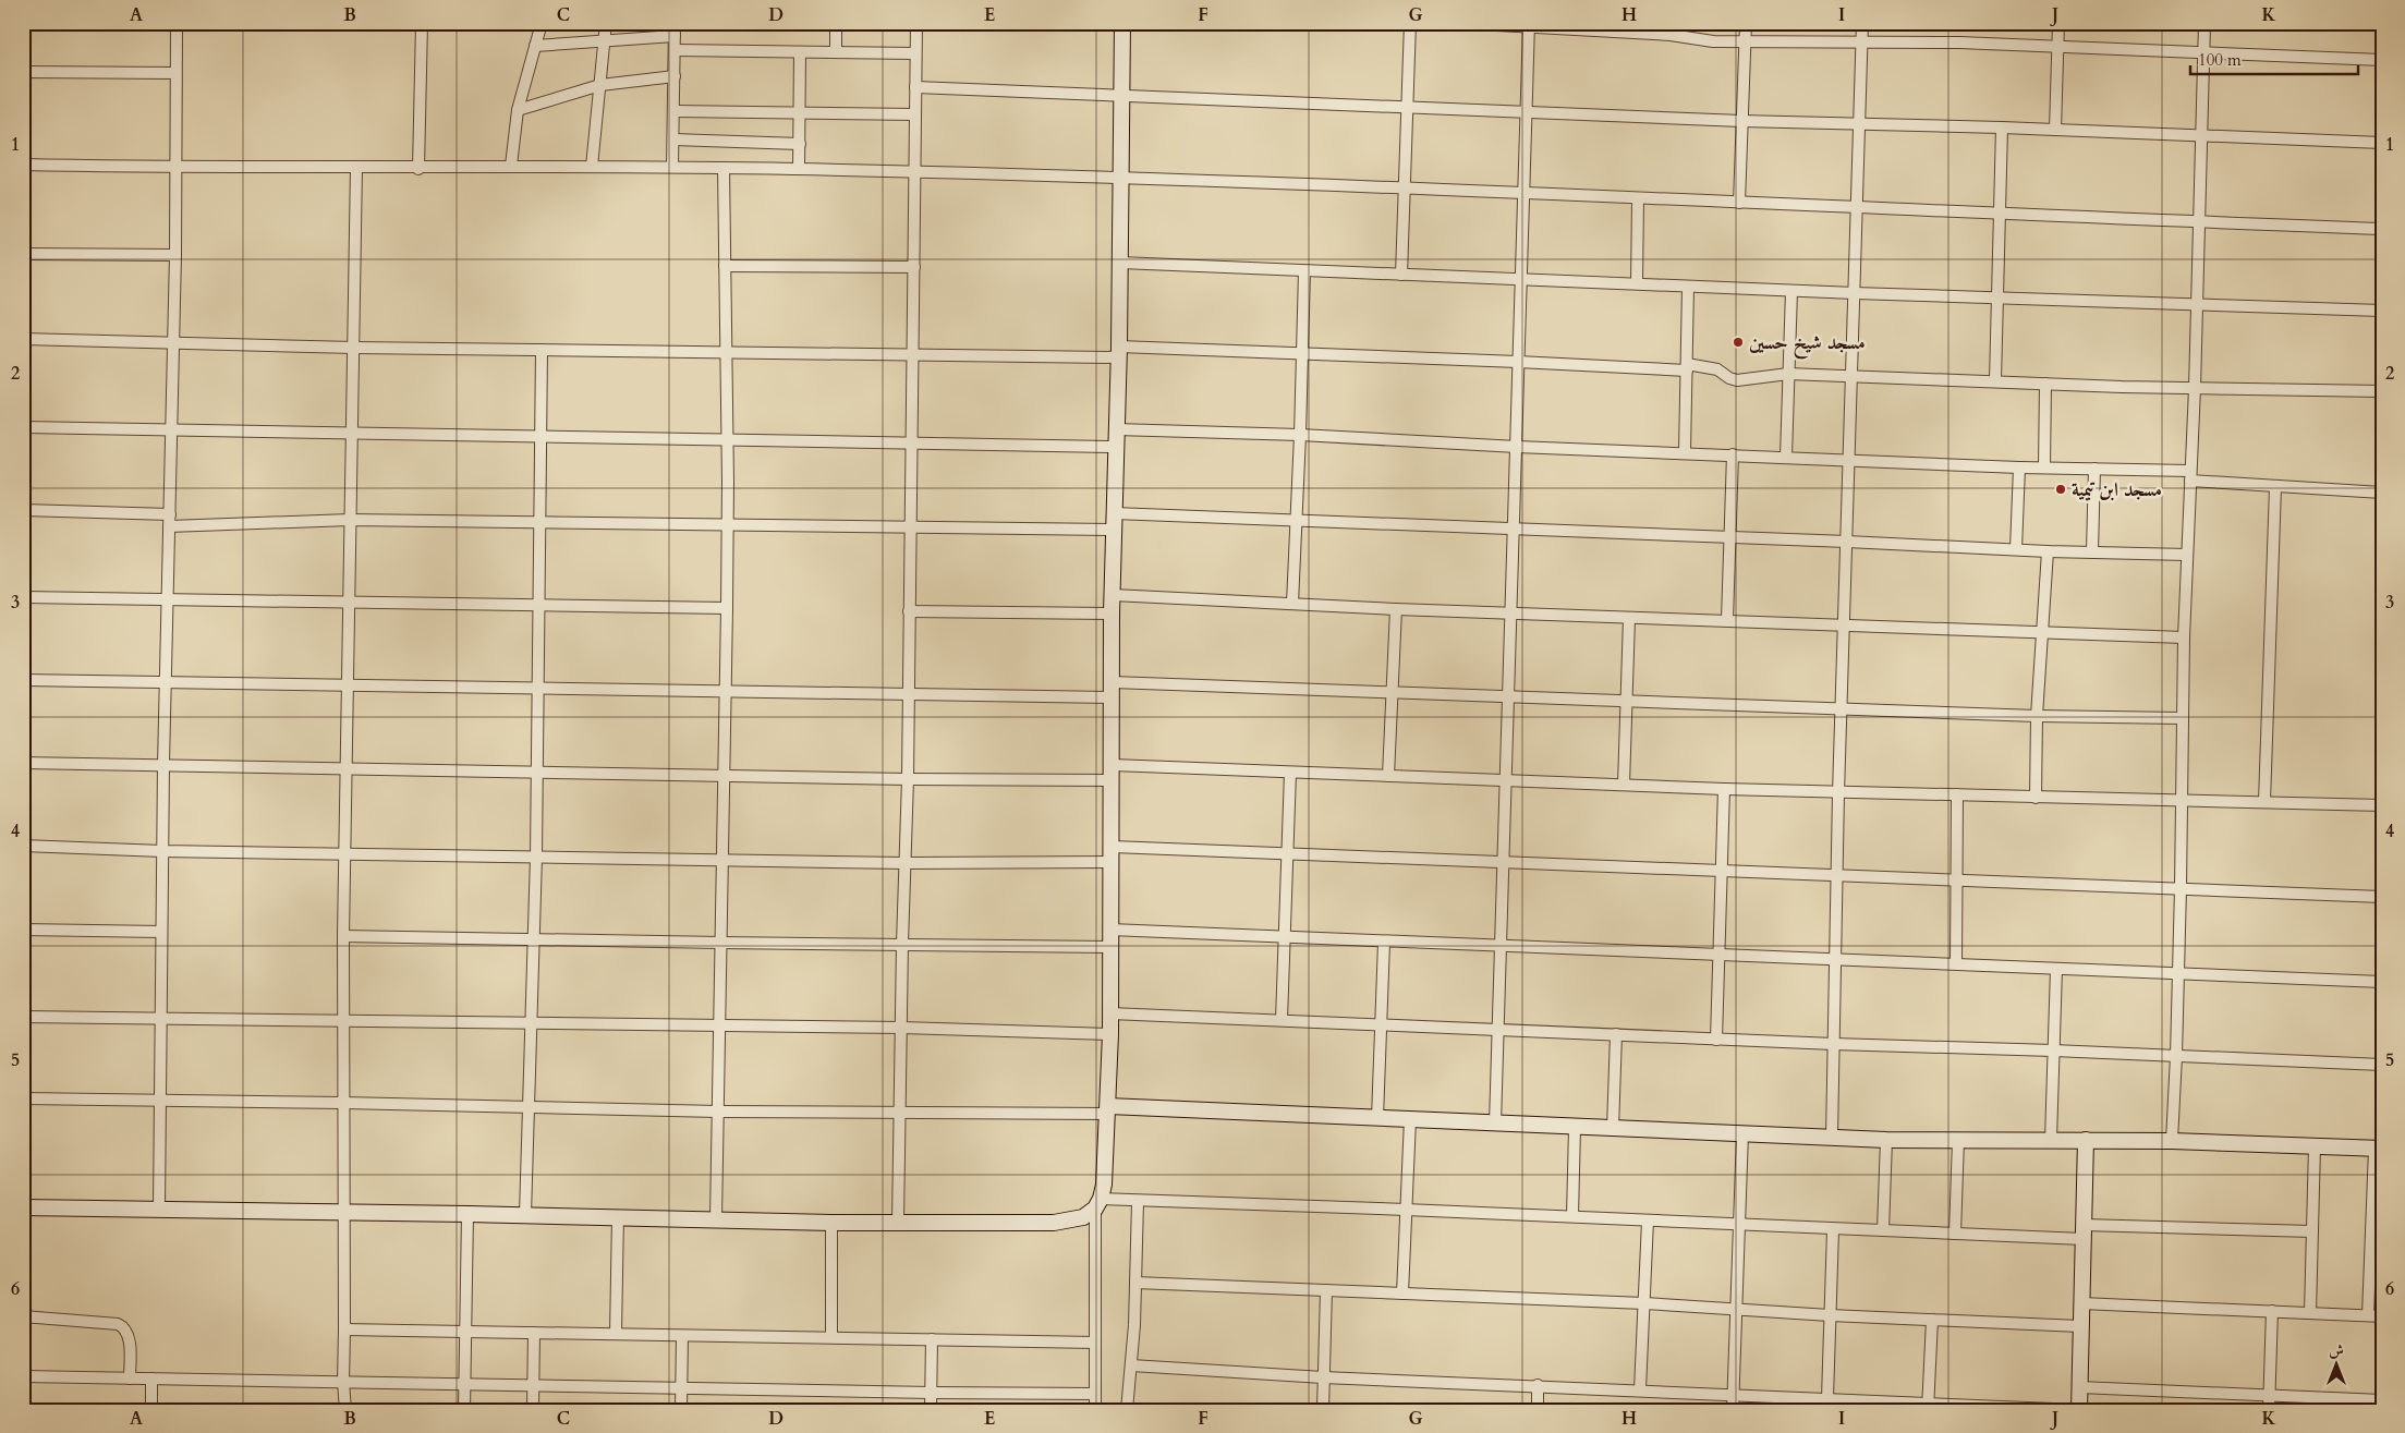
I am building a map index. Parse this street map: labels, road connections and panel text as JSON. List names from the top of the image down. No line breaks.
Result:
{"places":["مسجد شيخ حسين","مسجد ابن تيمية"],"scale_bar":"100 m","north":"top","grid":{"columns":["A","B","C","D","E","F","G","H","I","J","K"],"rows":["1","2","3","4","5","6"]}}
